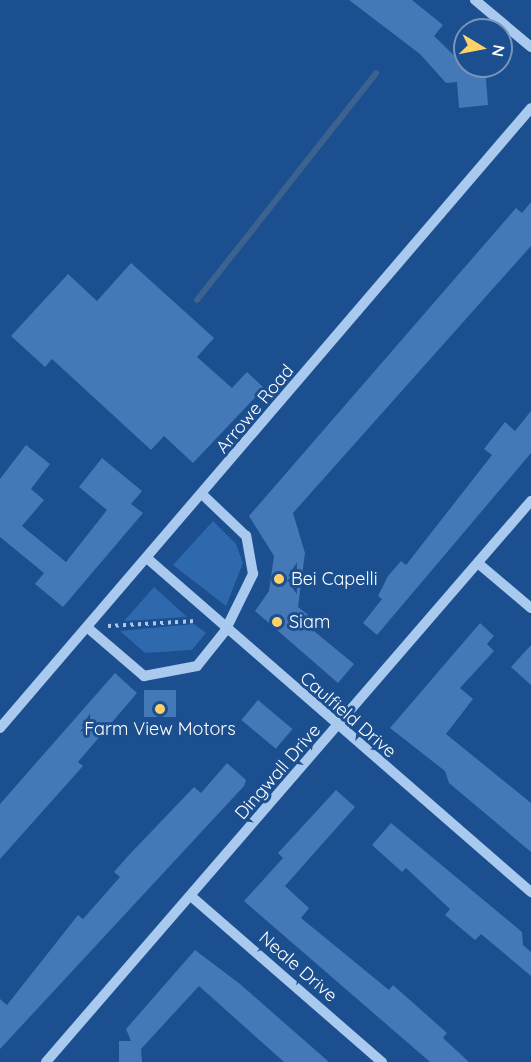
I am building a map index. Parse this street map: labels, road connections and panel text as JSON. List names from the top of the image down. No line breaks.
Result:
{"streets":{"street":["Arrowe Road","Caulfield Drive","Dingwall Drive","Neale Drive"]},"crossings":[["Arrowe Road","Caulfield Drive"],["Caulfield Drive","Dingwall Drive"],["Dingwall Drive","Neale Drive"]],"places":["Bei Capelli","Siam","Farm View Motors"],"north":"right"}
